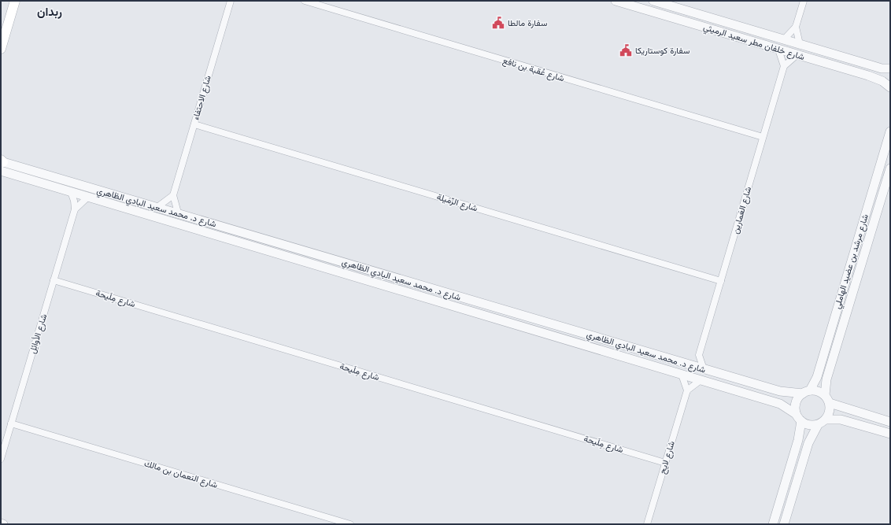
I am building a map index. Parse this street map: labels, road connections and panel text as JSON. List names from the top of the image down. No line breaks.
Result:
{"streets":{"street":["شارع خلفان مطر سعيد الرميثي","شارع عُقبة بن نافع","شارع الاحتفاء","شارع الرِّمَيلة","شارع د. محمد سعيد البادي الظاهري","شارع العَمارين","شارع مرشد بن عضيد الهاملي","شارع مِلَيحة","شارع الأوائِل","شارع لايح","شارع النعمان بن مالك"]},"crossings":[["شارع عُقبة بن نافع","شارع العَمارين"],["شارع الاحتفاء","شارع الرِّمَيلة"],["شارع الرِّمَيلة","شارع العَمارين"],["شارع د. محمد سعيد البادي الظاهري","شارع مرشد بن عضيد الهاملي"],["شارع د. محمد سعيد البادي الظاهري","شارع الأوائِل"],["شارع مِلَيحة","شارع الأوائِل"],["شارع مِلَيحة","شارع لايح"],["شارع الأوائِل","شارع النعمان بن مالك"]],"districts":["ربدان"],"places":{"public building":["سفارة مالطا","سفارة كوستاريكا"]}}
